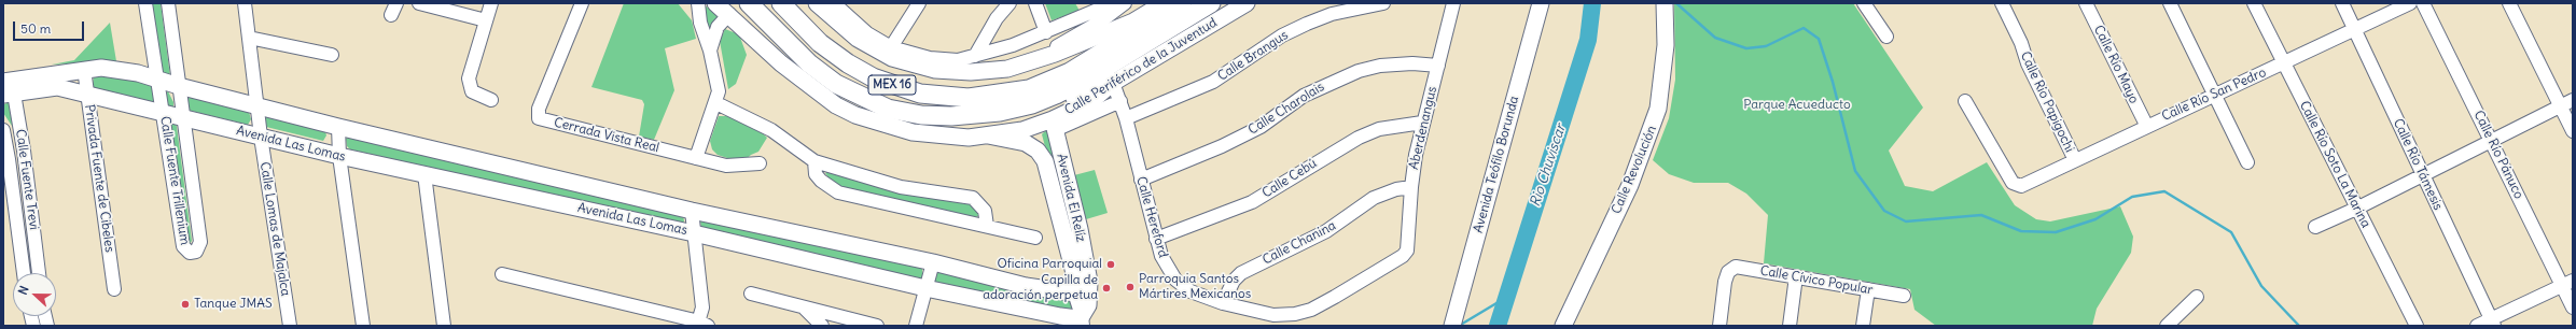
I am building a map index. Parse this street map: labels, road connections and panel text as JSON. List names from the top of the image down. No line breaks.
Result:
{"streets":{"highway":["MEX 16"],"main road":["Calle Periférico de la Juventud","Avenida Las Lomas","Avenida Teófilo Borunda","Calle Revolución","Avenida El Relíz"],"street":["Calle Brangus","Calle Río Mayo","Calle Río San Pedro","Calle Río Papigochi","Calle Charolais","Aberdenangus","Cerrada Vista Real","Calle Río Pánuco","Calle Río Soto La Marina","Calle Río Támesis","Privada Fuente de Cibeles","Calle Cebú","Calle Fuente Trevi","Calle Fuente Trillenium","Calle Hereford","Calle Lomas de Majalca","Calle Chanina","Calle Cívico Popular"]},"crossings":[["Calle Brangus","Calle Hereford"],["Calle Río Mayo","Calle Río San Pedro"],["Calle Periférico de la Juventud","Avenida El Relíz"],["Calle Periférico de la Juventud","Calle Hereford"],["Calle Río San Pedro","Calle Río Papigochi"],["Calle Río San Pedro","Calle Río Soto La Marina"],["Calle Río San Pedro","Calle Río Támesis"],["Calle Charolais","Aberdenangus"],["Calle Charolais","Calle Hereford"],["Aberdenangus","Calle Cebú"],["Aberdenangus","Calle Hereford"],["Aberdenangus","Calle Chanina"],["Avenida Las Lomas","Privada Fuente de Cibeles"],["Avenida Las Lomas","Calle Fuente Trevi"],["Avenida Las Lomas","Calle Fuente Trillenium"],["Avenida Las Lomas","Avenida El Relíz"],["Avenida Las Lomas","Calle Lomas de Majalca"],["Calle Cebú","Calle Hereford"],["Calle Hereford","Calle Chanina"]],"water":["Rio Chuviscar"],"parks":["Parque Acueducto"],"places":["Oficina Parroquial","Parroquia Santos Mártires Mexicanos","Capilla de adoración perpetua","Tanque JMAS"],"scale_bar":"50 m","north":"left"}
